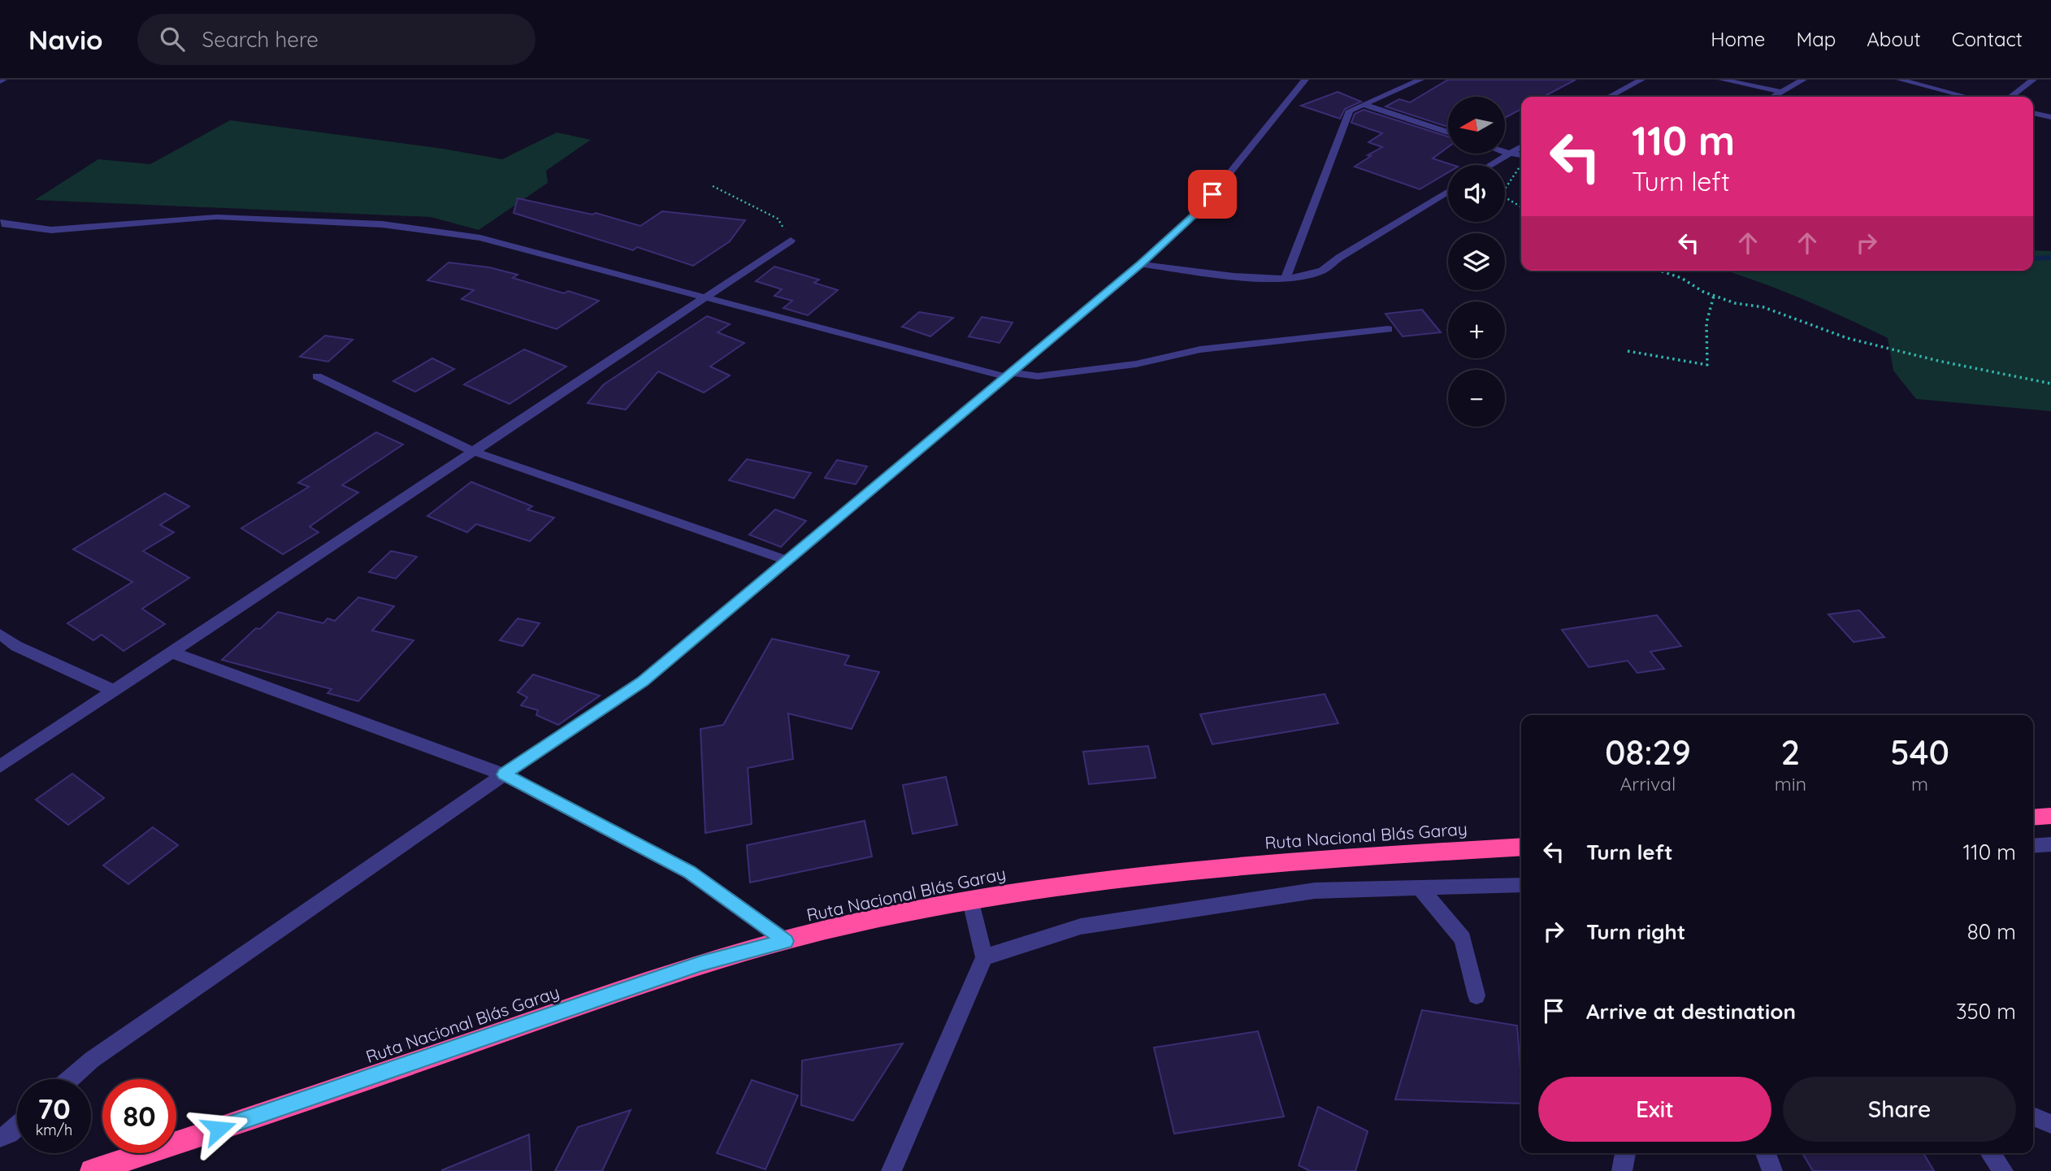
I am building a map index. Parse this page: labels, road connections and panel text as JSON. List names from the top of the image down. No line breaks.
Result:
{"streets":{"highway":["Ruta Nacional Blás Garay"]},"north":"left","page":{"header":"Navio","search":"Search here","nav":["Home","Map","About","Contact"],"map_buttons":["+","−"],"turn":["110 m","Turn left"],"eta":["08:29","Arrival","2","min","540","m"],"list":[{"name":"Turn left","value":"110 m"},{"name":"Turn right","value":"80 m"},{"name":"Arrive at destination","value":"350 m"}],"buttons":["Exit","Share"],"speed":"70 km/h","limit":"80"}}
